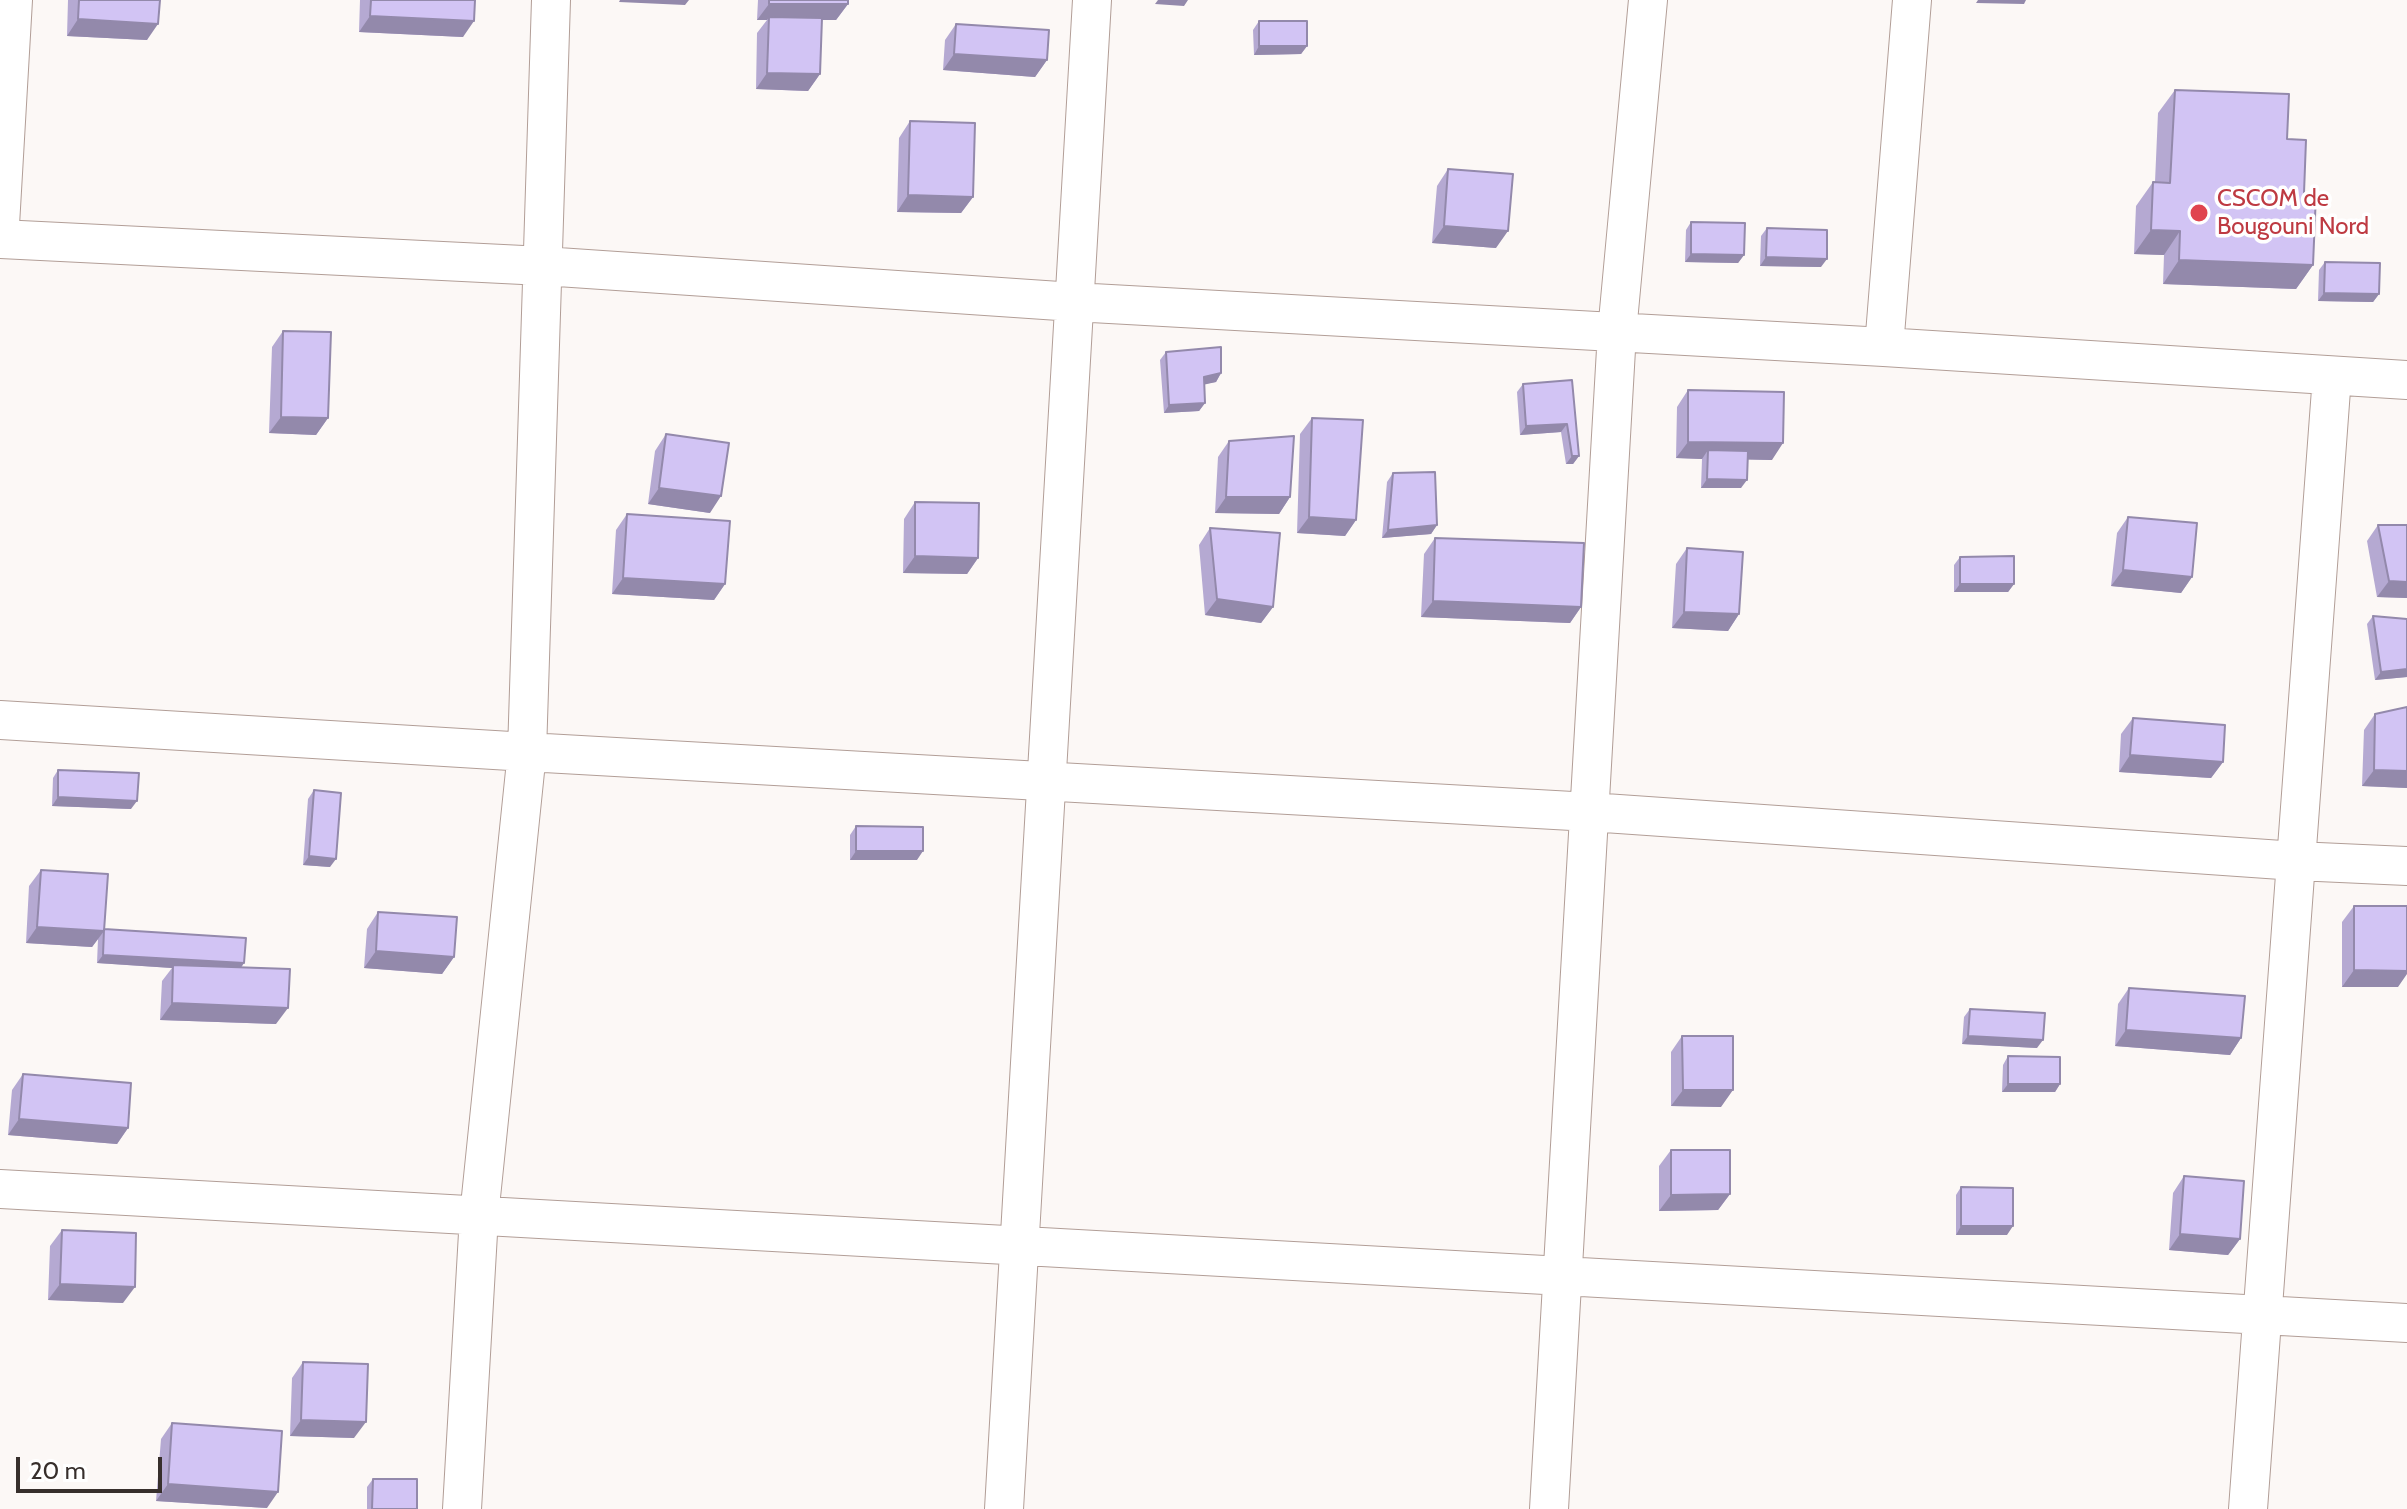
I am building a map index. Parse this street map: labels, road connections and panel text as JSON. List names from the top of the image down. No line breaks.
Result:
{"places":["CSCOM de Bougouni Nord"],"scale_bar":"20 m"}
